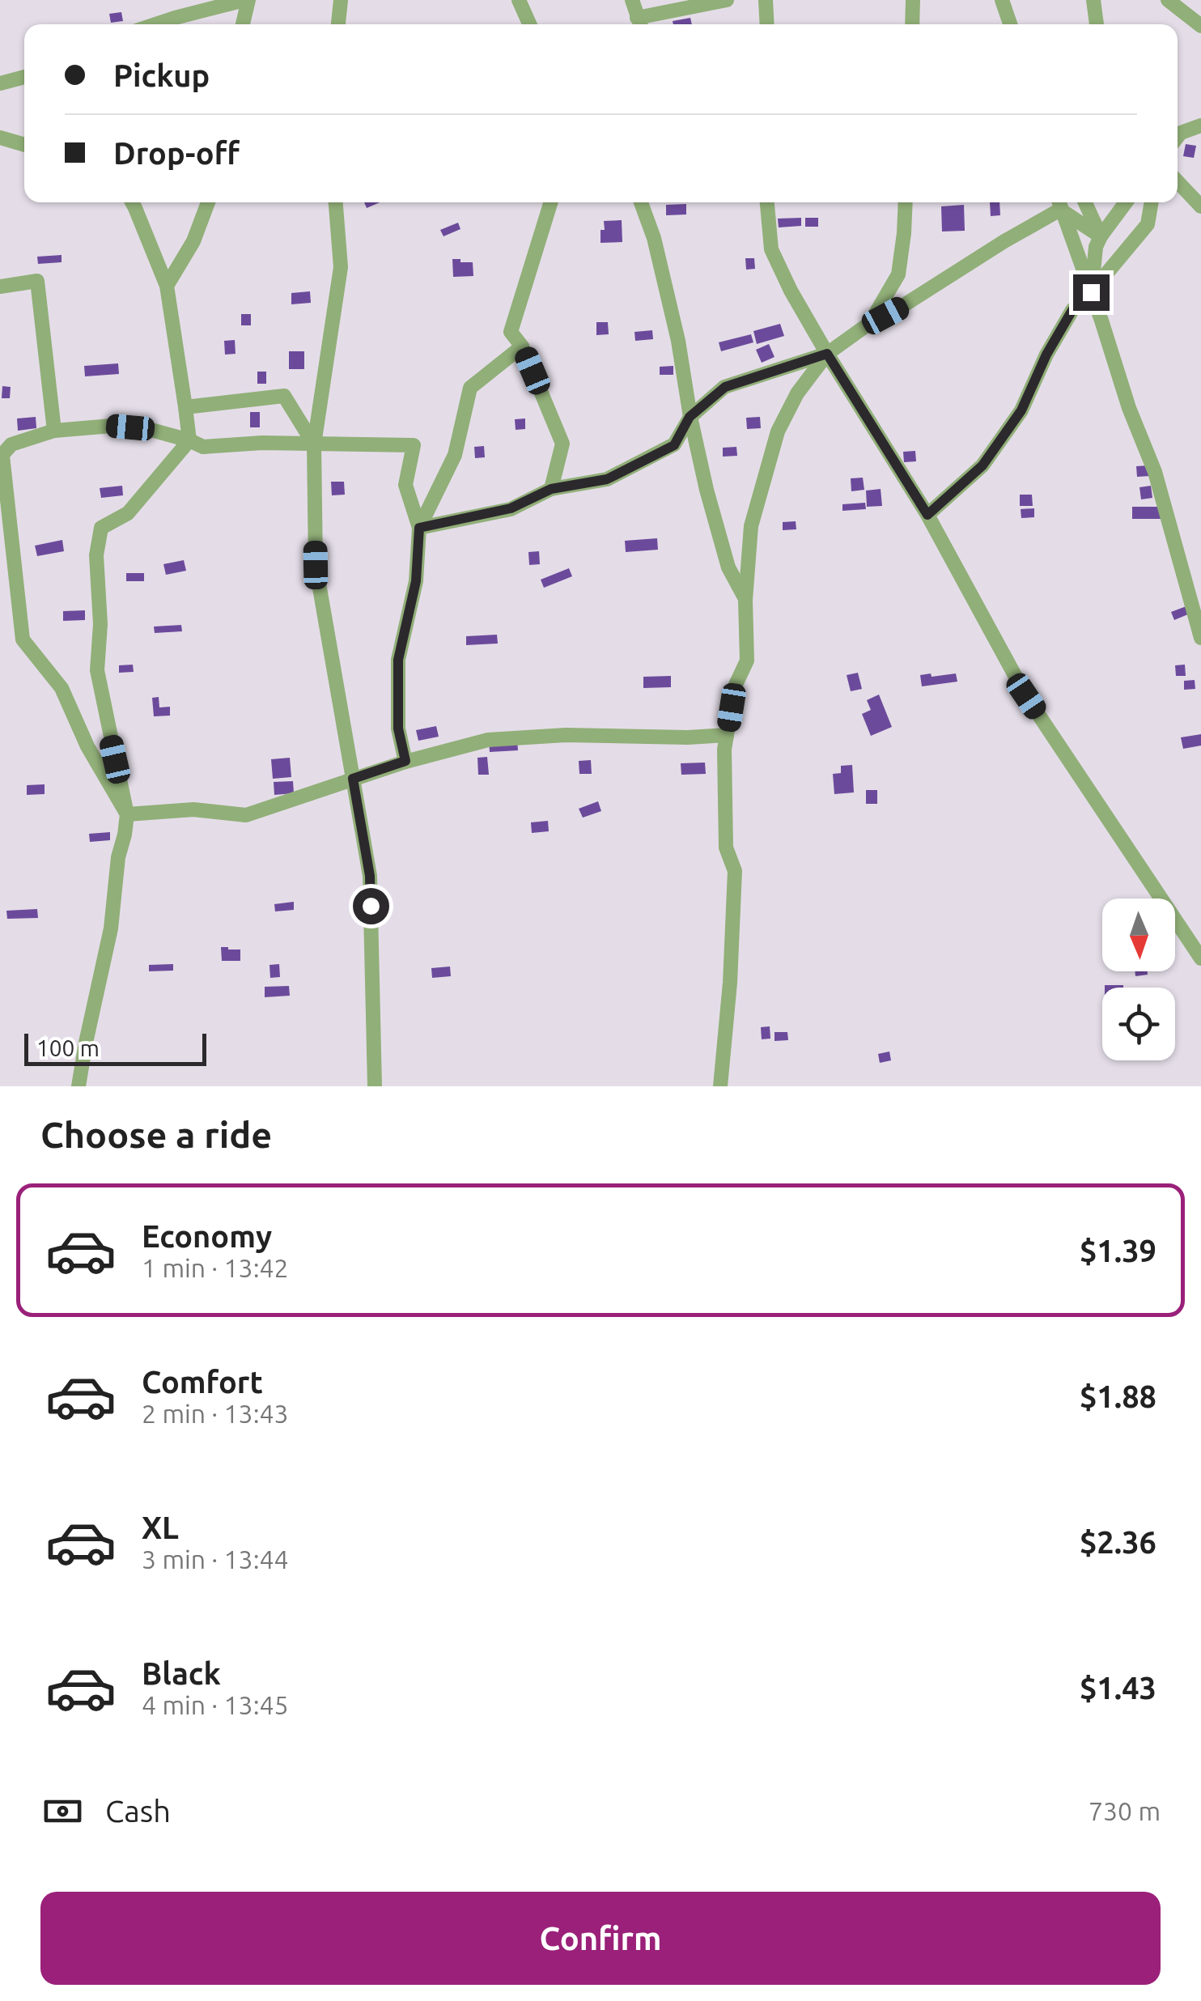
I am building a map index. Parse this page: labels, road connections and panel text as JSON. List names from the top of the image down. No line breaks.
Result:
{"scale_bar":"100 m","north":"bottom","page":{"banner":["Pickup","Drop-off"],"scale":"100 m","heading":"Choose a ride","list":[{"name":"Economy","note":"1 min · 13:42","value":"$1.39"},{"name":"Comfort","note":"2 min · 13:43","value":"$1.88"},{"name":"XL","note":"3 min · 13:44","value":"$2.36"},{"name":"Black","note":"4 min · 13:45","value":"$1.43"}],"pay":["Cash","730 m"],"buttons":"Confirm"}}
